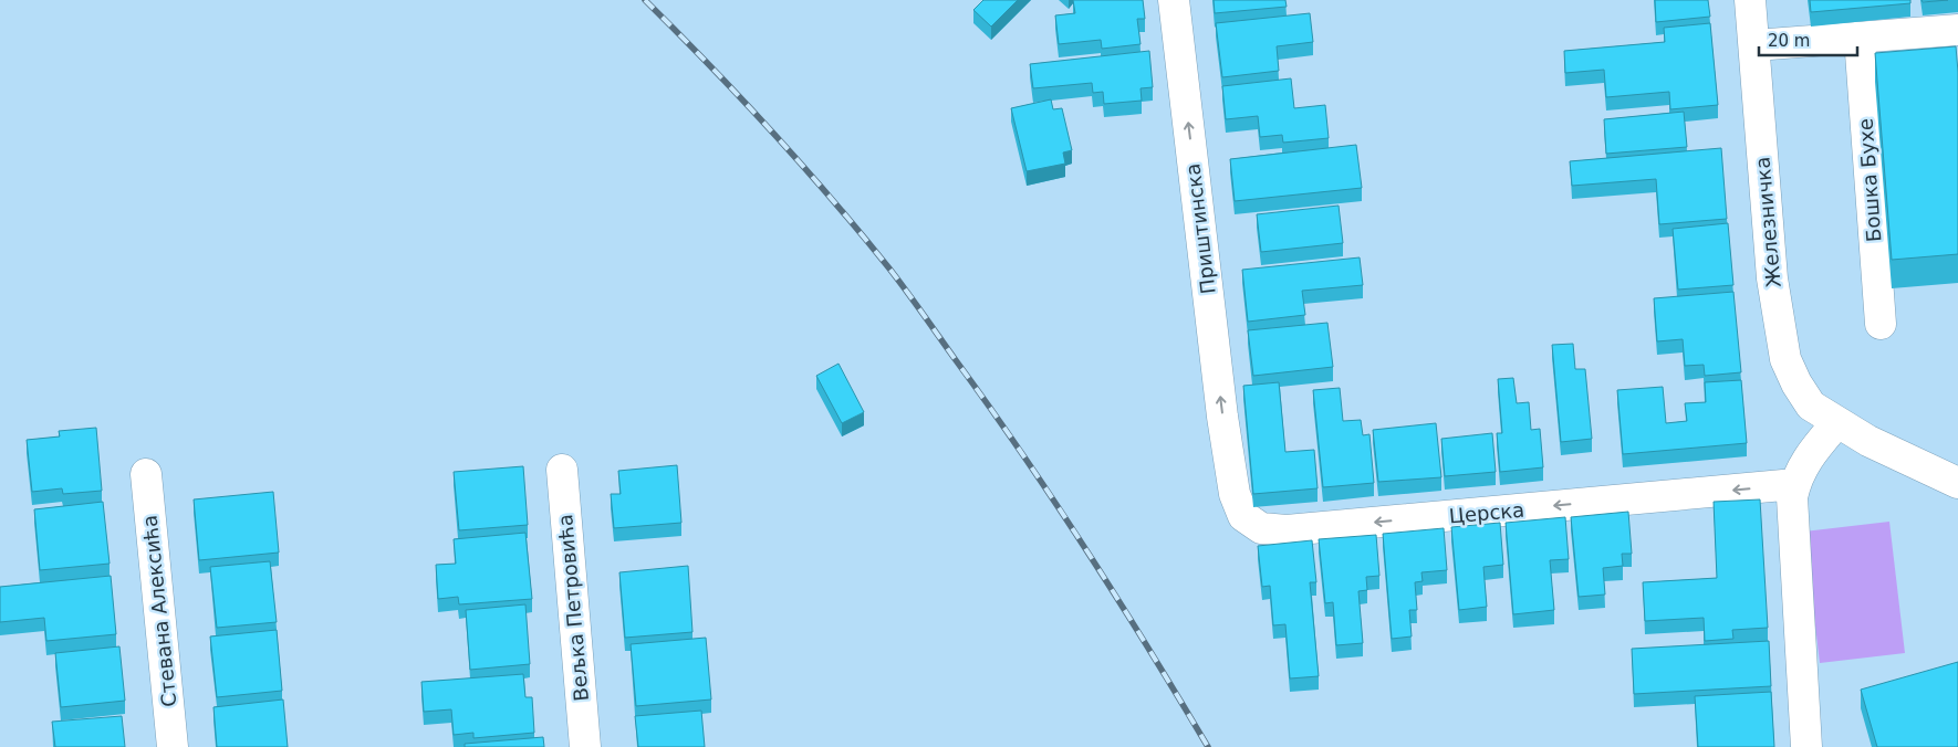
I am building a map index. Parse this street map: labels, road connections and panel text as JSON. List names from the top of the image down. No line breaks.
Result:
{"streets":{"street":["Бошка Бухе","Железничка","Приштинска","Церска","Вељка Петровића","Стевана Алексића"]},"crossings":[["Приштинска","Церска"]],"one_way":["Приштинска","Церска"],"scale_bar":"20 m"}
